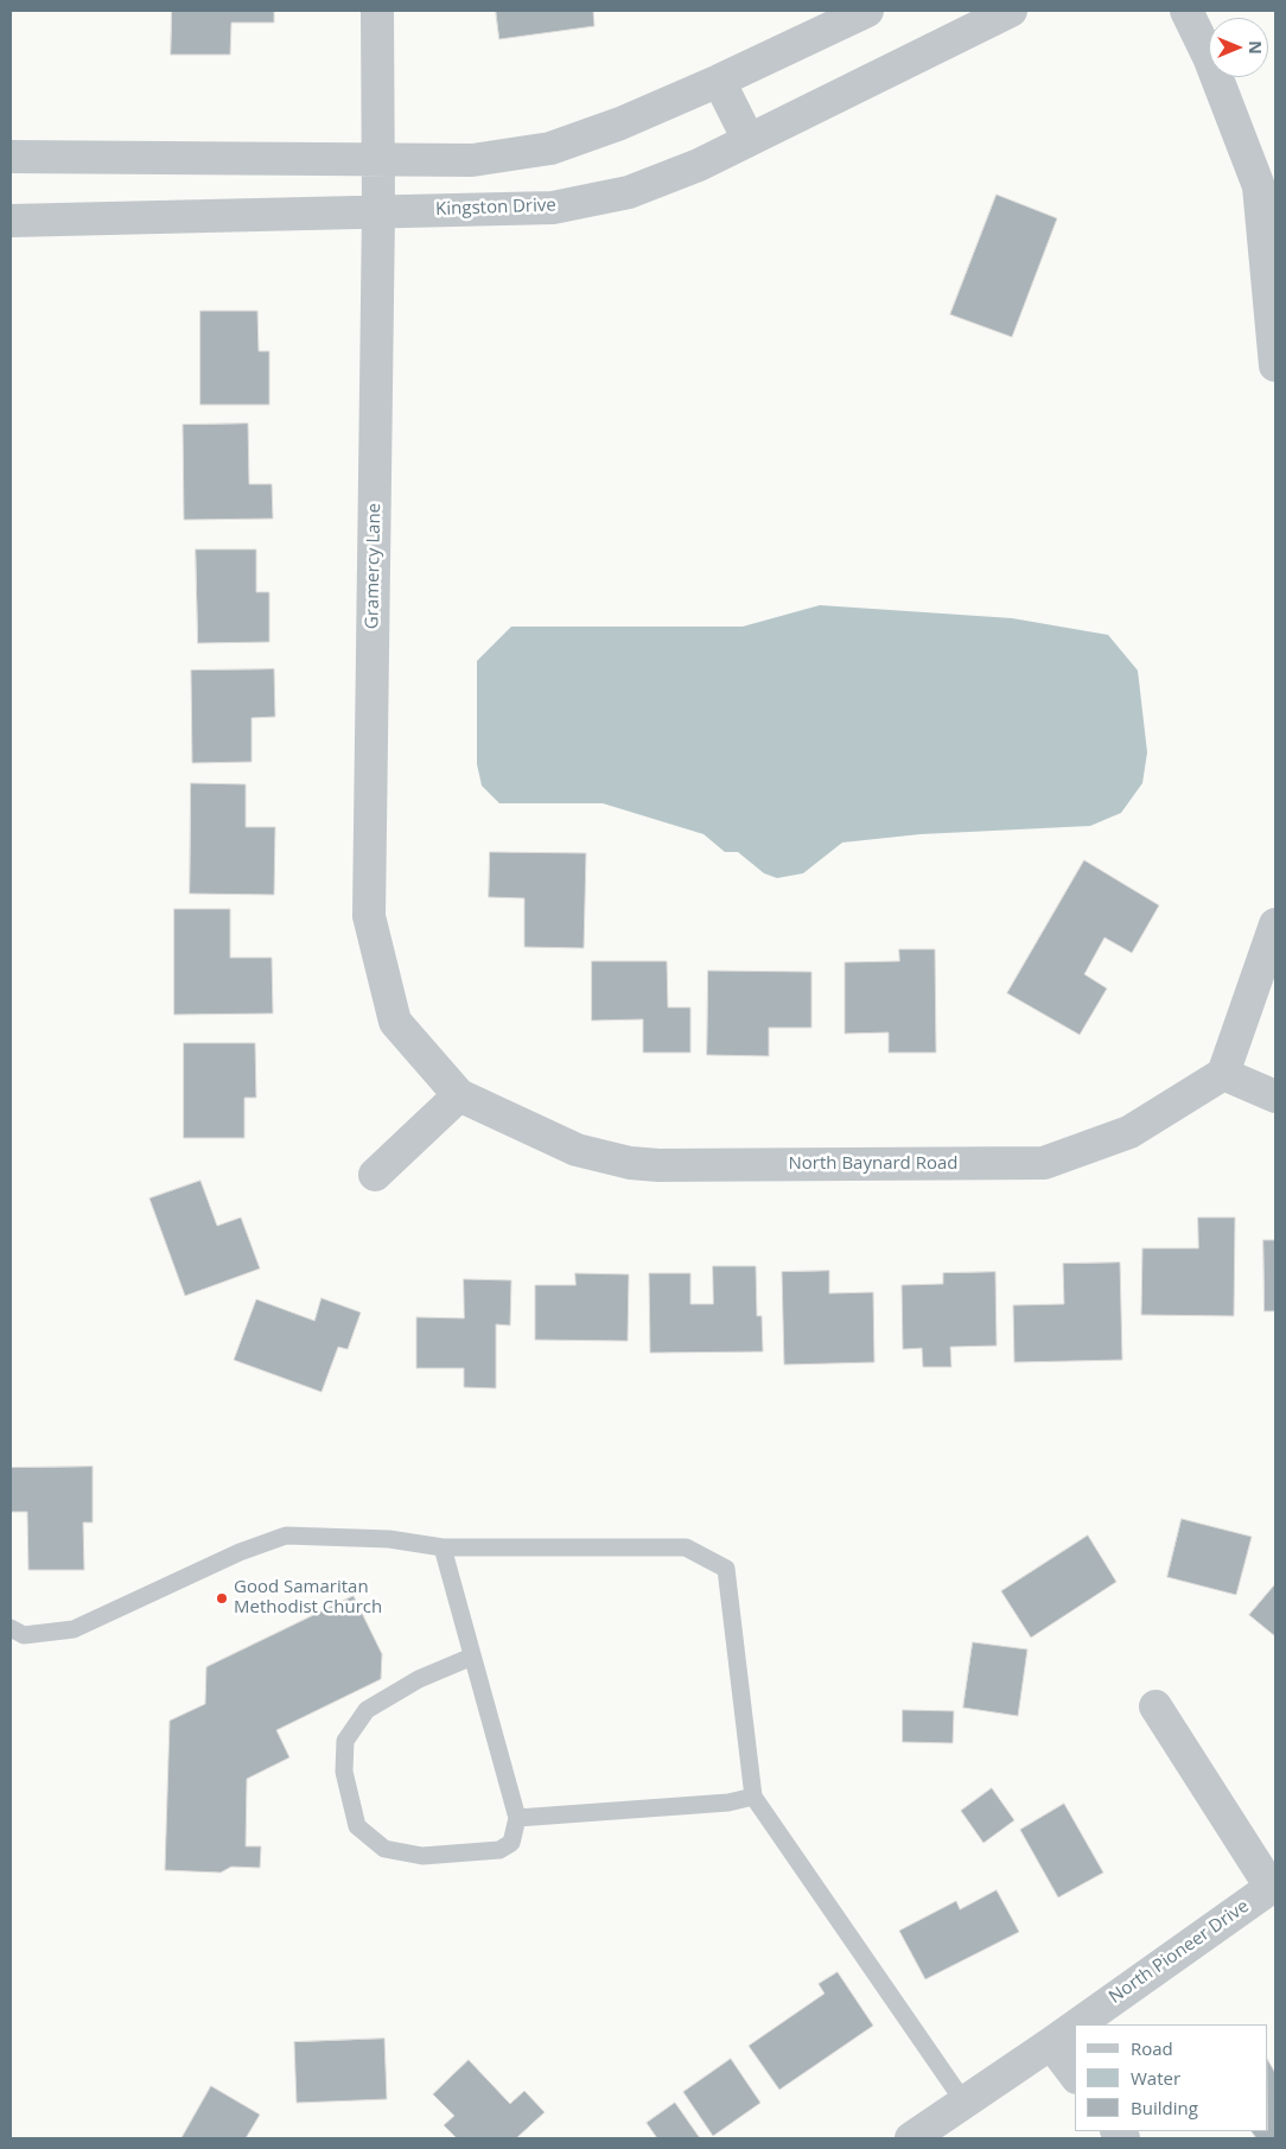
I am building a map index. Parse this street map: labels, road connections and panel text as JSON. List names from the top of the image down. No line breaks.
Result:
{"streets":{"street":["Kingston Drive","Gramercy Lane","North Baynard Road","North Pioneer Drive"]},"crossings":[["Kingston Drive","Gramercy Lane"],["Gramercy Lane","North Baynard Road"]],"places":["Good Samaritan Methodist Church"],"legend":["Road","Water","Building"],"north":"right"}
